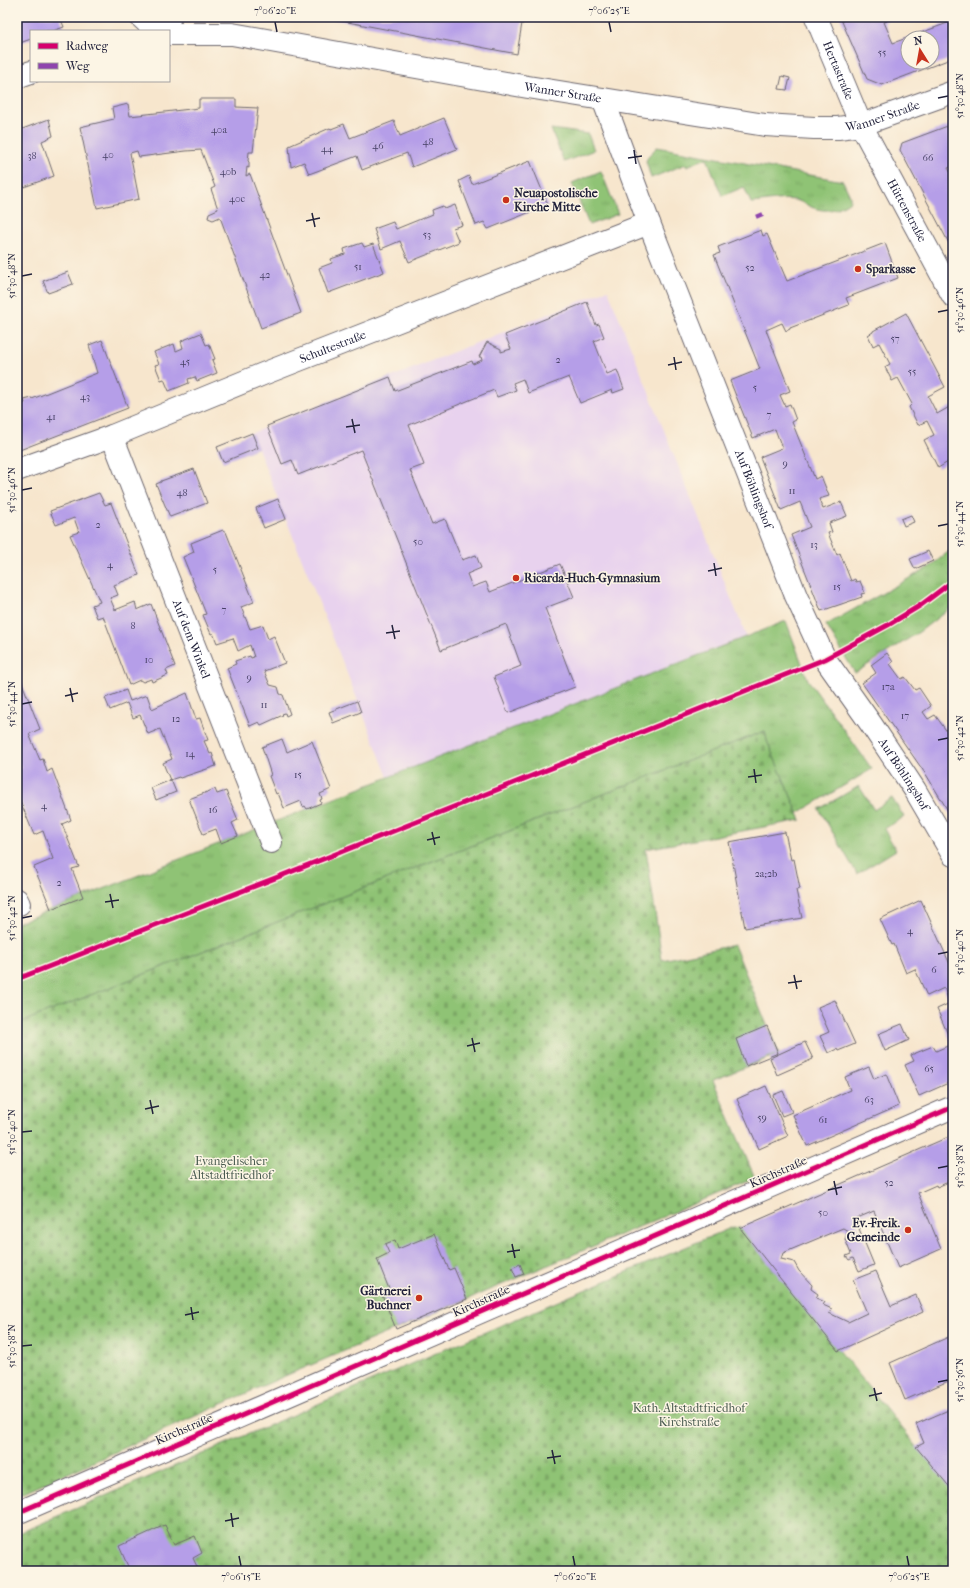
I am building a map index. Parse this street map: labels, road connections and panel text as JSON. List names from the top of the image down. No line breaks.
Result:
{"streets":{"street":["Hertastraße","Wanner Straße","Hüttenstraße","Schultestraße","Auf Böhlingshof","Auf dem Winkel","Kirchstraße"]},"crossings":[["Hertastraße","Wanner Straße"],["Hertastraße","Hüttenstraße"],["Wanner Straße","Hüttenstraße"],["Wanner Straße","Auf Böhlingshof"],["Schultestraße","Auf Böhlingshof"],["Schultestraße","Auf dem Winkel"]],"parks":["Evangelischer Altstadtfriedhof","Kath. Altstadtfriedhof Kirchstraße"],"places":["Neuapostolische Kirche Mitte","Sparkasse","Ricarda-Huch-Gymnasium","Ev.-Freik. Gemeinde","Gärtnerei Buchner"],"house_numbers":["55","40a","48","46","44","40","38","66","40b","40c","53","51","52","42","57","2","45","55","5","43","7","41","9","11","48","2","50","13","4","5","15","7","8","10","9","17a","11","17","12","14","15","4","16","2a;2b","2","4","6","65","63","59","61","52","50"],"legend":["Radweg","Weg"],"north":"top","coordinates":["7°06'20\"E","7°06'25\"E","51°30'48\"N","51°30'46\"N","51°30'44\"N","51°30'42\"N","51°30'40\"N","51°30'38\"N","51°30'36\"N","7°06'15\"E"]}
